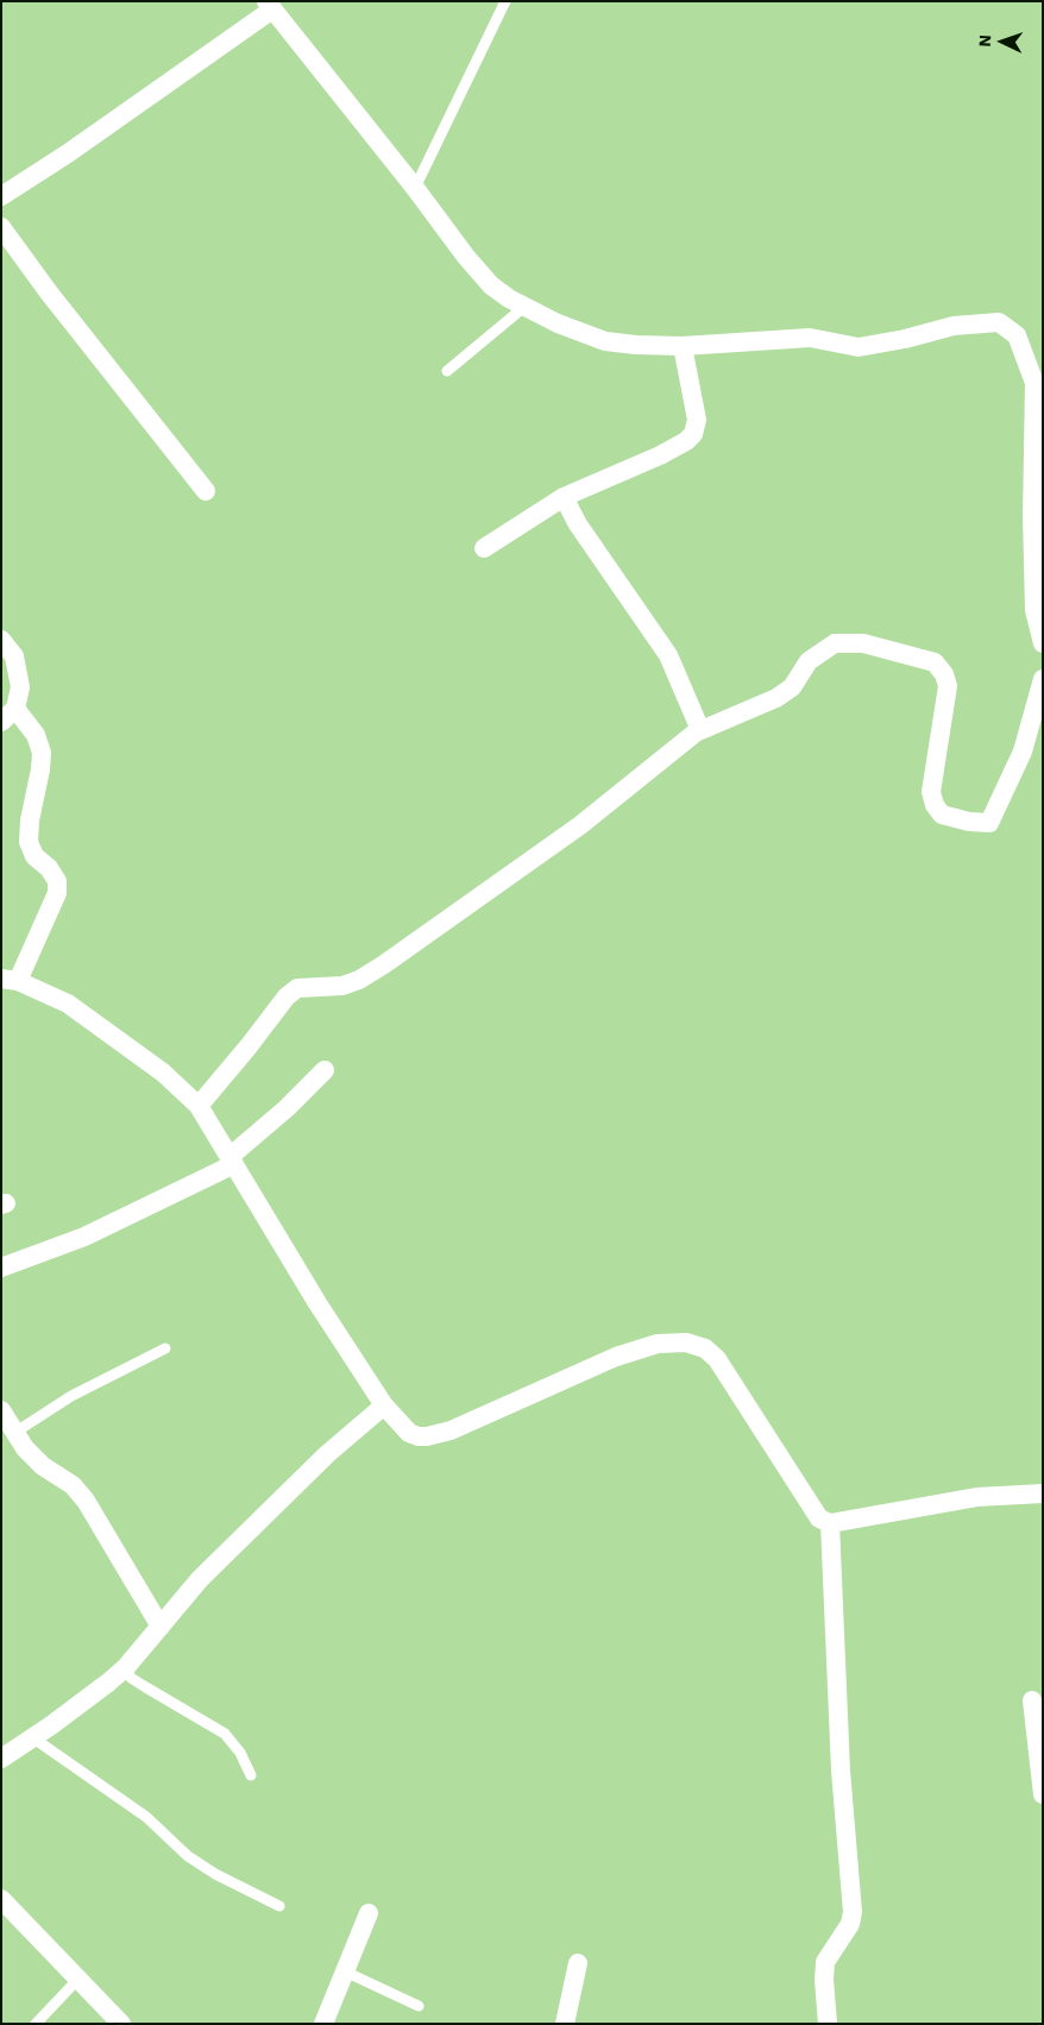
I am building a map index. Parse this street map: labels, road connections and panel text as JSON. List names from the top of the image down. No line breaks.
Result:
{"north":"left"}
